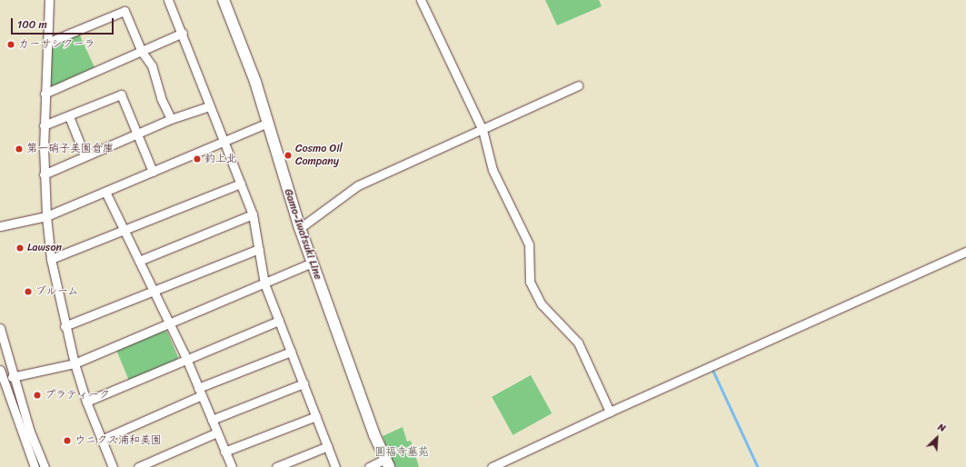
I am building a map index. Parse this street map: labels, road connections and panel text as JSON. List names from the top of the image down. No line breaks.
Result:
{"streets":{"main road":["Gamo-Iwatsuki Line"]},"parks":["圓福寺墓苑"],"places":["カーサシクーラ","第一硝子美園倉庫","Cosmo Oil Company","釣上北","Lawson","ブルーム","プラティーク","ウニクス浦和美園"],"scale_bar":"100 m","north":"top right"}
